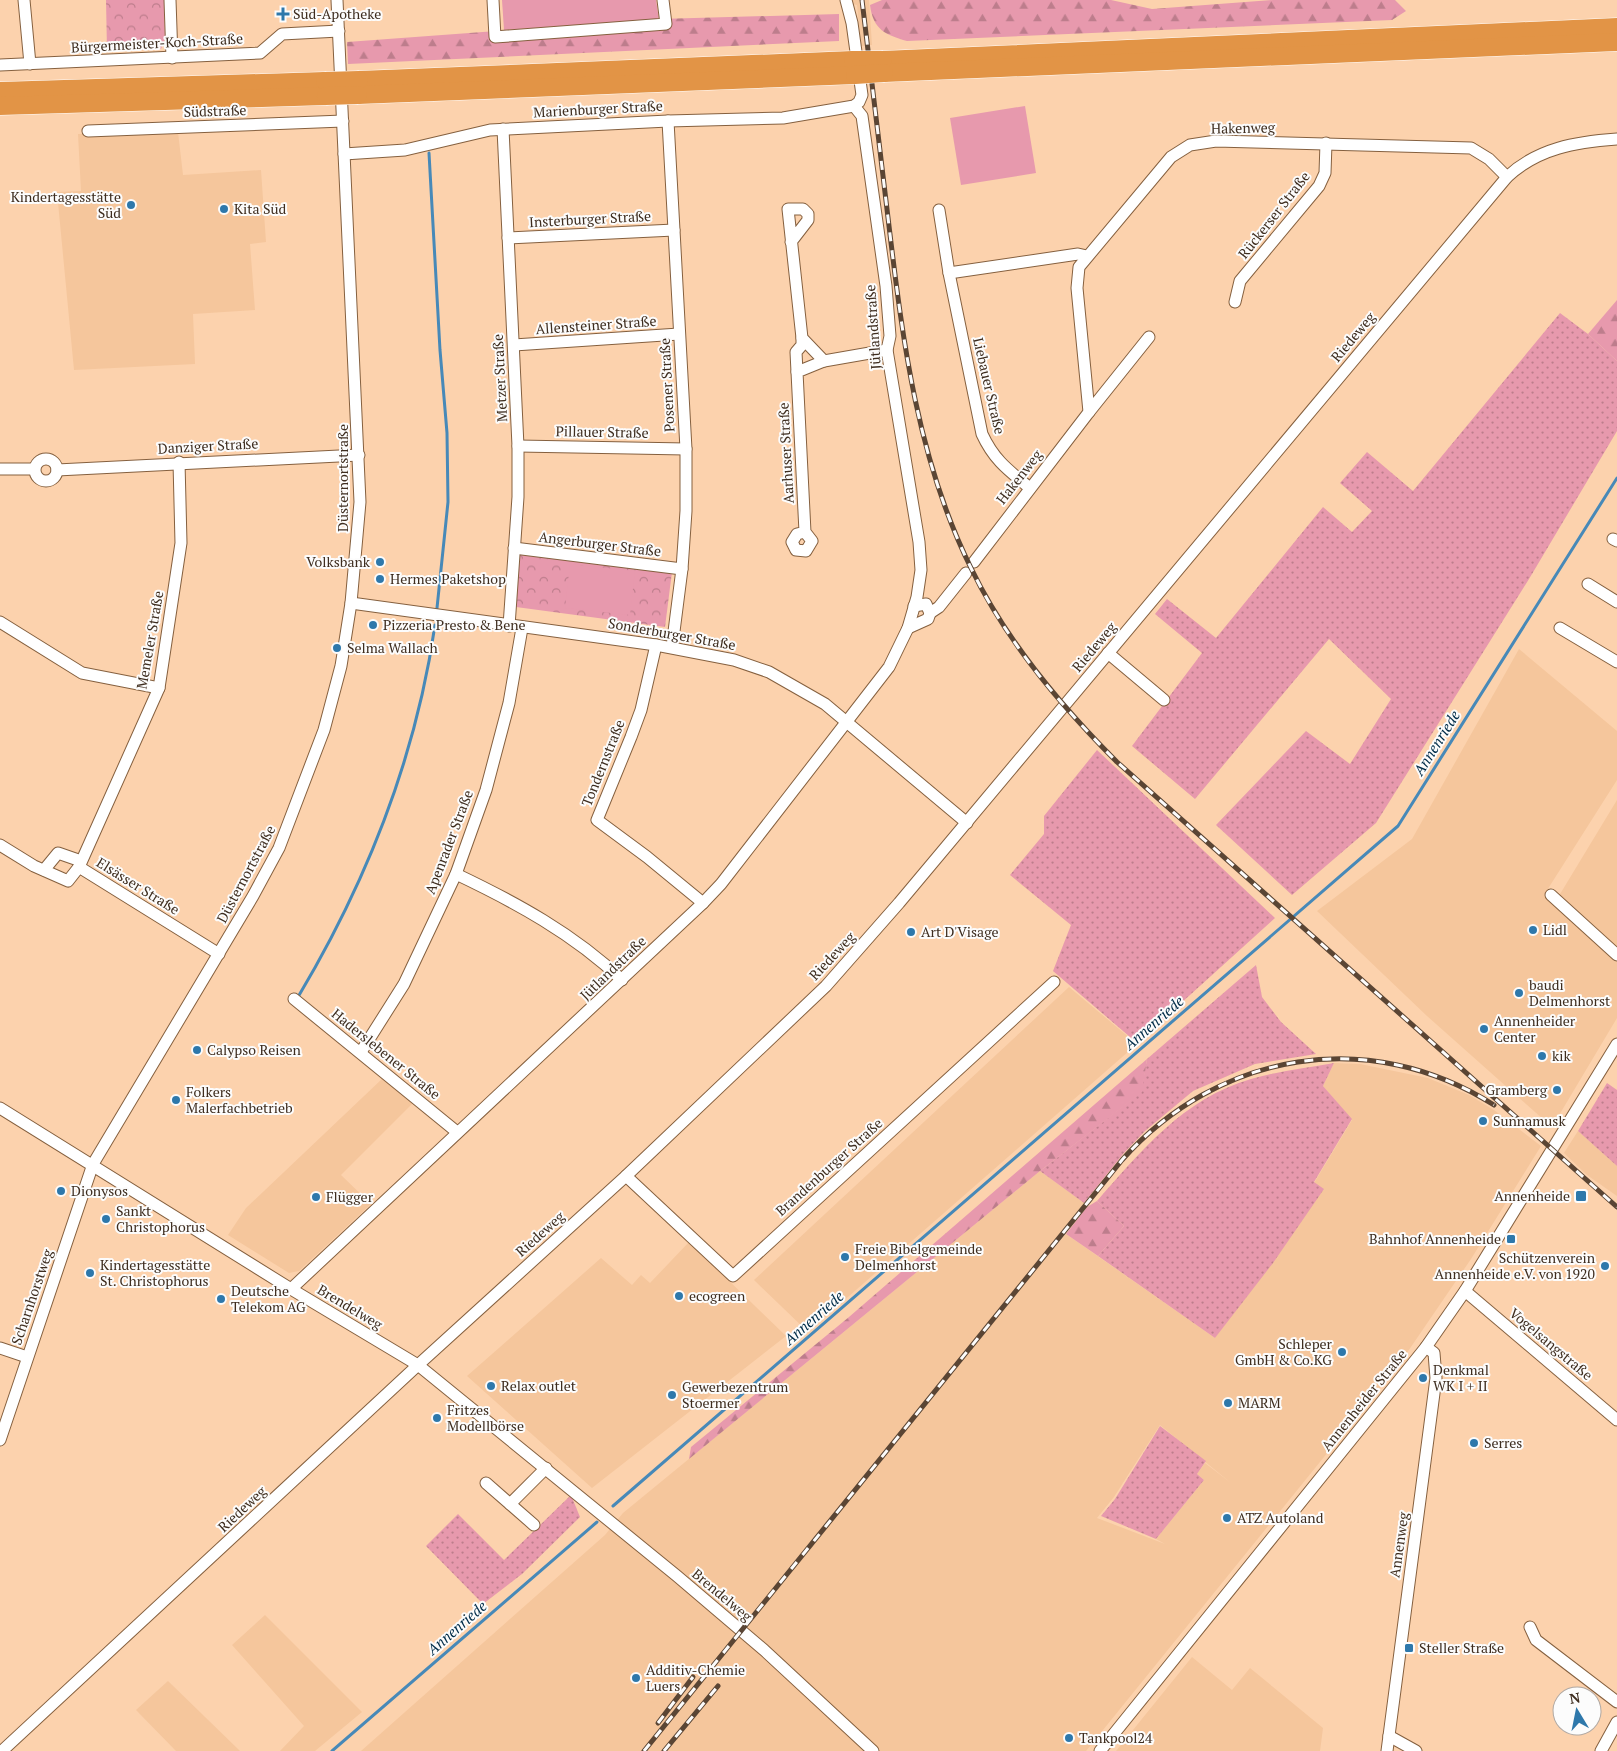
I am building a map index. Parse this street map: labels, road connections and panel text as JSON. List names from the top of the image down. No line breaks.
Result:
{"streets":{"street":["Bürgermeister-Koch-Straße","Marienburger Straße","Südstraße","Hakenweg","Rückerser Straße","Insterburger Straße","Allensteiner Straße","Jütlandstraße","Riedeweg","Metzer Straße","Posener Straße","Liebauer Straße","Pillauer Straße","Danziger Straße","Aarhuser Straße","Düsternortstraße","Angerburger Straße","Sonderburger Straße","Memeler Straße","Tondernstraße","Apenrader Straße","Elsässer Straße","Haderslebener Straße","Brandenburger Straße","Scharnhorstweg","Brendelweg","Vogelsangstraße","Annenheider Straße","Annenweg"]},"crossings":[["Bürgermeister-Koch-Straße","Düsternortstraße"],["Marienburger Straße","Jütlandstraße"],["Marienburger Straße","Metzer Straße"],["Marienburger Straße","Posener Straße"],["Marienburger Straße","Düsternortstraße"],["Südstraße","Düsternortstraße"],["Hakenweg","Rückerser Straße"],["Hakenweg","Riedeweg"],["Hakenweg","Liebauer Straße"],["Insterburger Straße","Metzer Straße"],["Insterburger Straße","Posener Straße"],["Allensteiner Straße","Metzer Straße"],["Allensteiner Straße","Posener Straße"],["Jütlandstraße","Sonderburger Straße"],["Jütlandstraße","Tondernstraße"],["Jütlandstraße","Haderslebener Straße"],["Jütlandstraße","Brendelweg"],["Riedeweg","Sonderburger Straße"],["Riedeweg","Brandenburger Straße"],["Riedeweg","Brendelweg"],["Metzer Straße","Pillauer Straße"],["Metzer Straße","Angerburger Straße"],["Metzer Straße","Sonderburger Straße"],["Posener Straße","Pillauer Straße"],["Posener Straße","Angerburger Straße"],["Posener Straße","Sonderburger Straße"],["Danziger Straße","Düsternortstraße"],["Danziger Straße","Memeler Straße"],["Düsternortstraße","Sonderburger Straße"],["Düsternortstraße","Elsässer Straße"],["Düsternortstraße","Scharnhorstweg"],["Düsternortstraße","Brendelweg"],["Sonderburger Straße","Tondernstraße"],["Sonderburger Straße","Apenrader Straße"],["Memeler Straße","Elsässer Straße"],["Apenrader Straße","Haderslebener Straße"],["Scharnhorstweg","Brendelweg"],["Vogelsangstraße","Annenheider Straße"],["Annenheider Straße","Annenweg"]],"water":["Annenriede"],"places":{"health":["Süd-Apotheke"],"other":["Kindertagesstätte Süd","Kita Süd","Volksbank","Hermes Paketshop","Pizzeria Presto & Bene","Selma Wallach","Lidl","Art D'Visage","baudi Delmenhorst","Annenheider Center","Calypso Reisen","kik","Gramberg","Folkers Malerfachbetrieb","Sunnamusk","Dionysos","Flügger","Sankt Christophorus","Freie Bibelgemeinde Delmenhorst","Schützenverein Annenheide e.V. von 1920","Kindertagesstätte St. Christophorus","ecogreen","Deutsche Telekom AG","Schleper GmbH & Co.KG","Denkmal WK I + II","Relax outlet","Gewerbezentrum Stoermer","MARM","Fritzes Modellbörse","Serres","ATZ Autoland","Additiv-Chemie Luers","Tankpool24"],"transit":["Annenheide","Bahnhof Annenheide","Steller Straße"]},"north":"top"}
